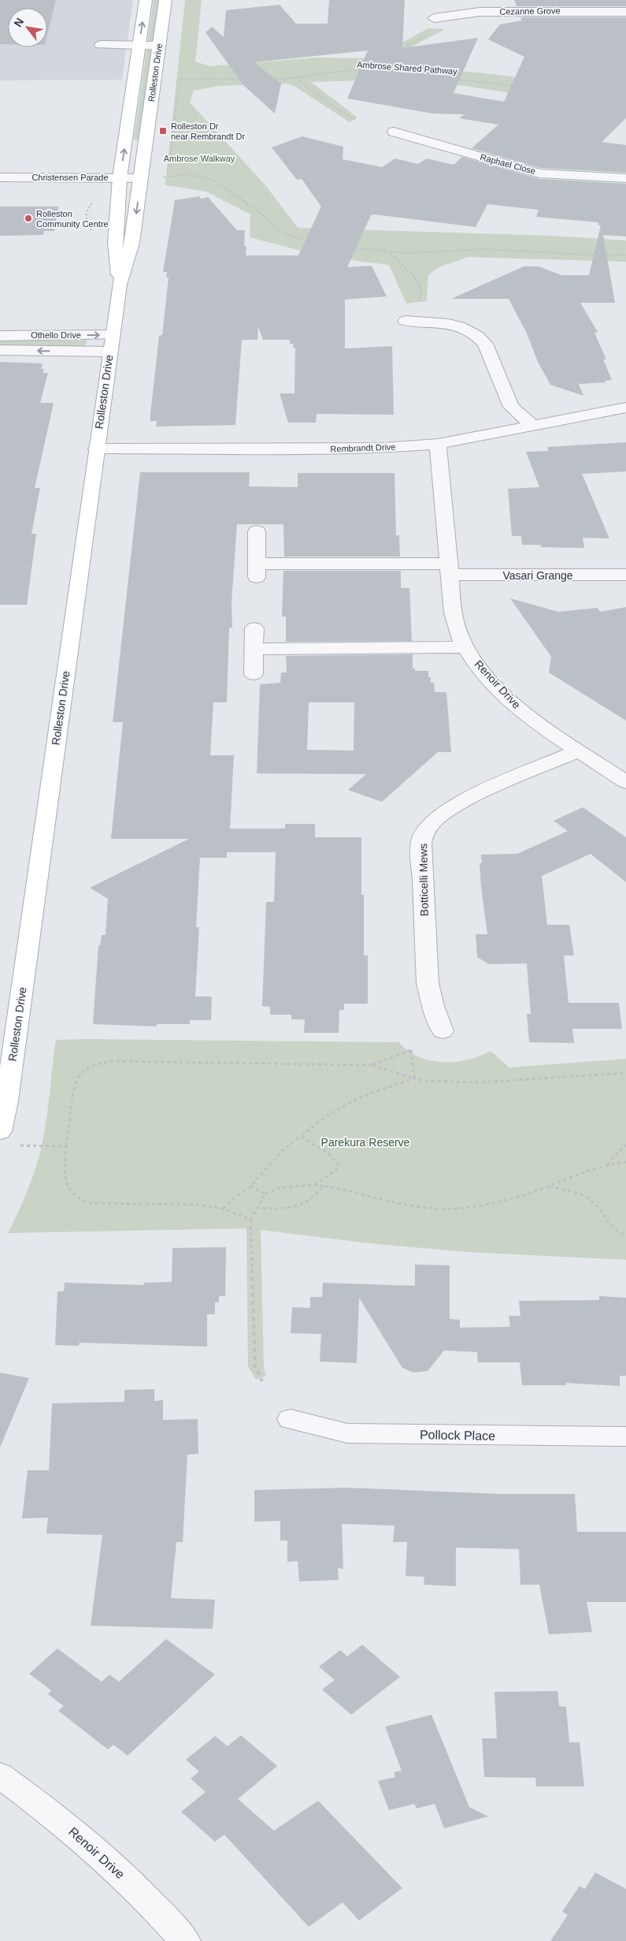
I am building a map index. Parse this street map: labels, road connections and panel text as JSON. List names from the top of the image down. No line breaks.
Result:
{"streets":{"main road":["Rolleston Drive"],"street":["Cezanne Grove","Raphael Close","Christensen Parade","Othello Drive","Rembrandt Drive","Vasari Grange","Renoir Drive","Botticelli Mews","Pollock Place"],"path":["Ambrose Shared Pathway"]},"crossings":[["Rolleston Drive","Christensen Parade"],["Rolleston Drive","Othello Drive"],["Rolleston Drive","Rembrandt Drive"],["Rembrandt Drive","Renoir Drive"],["Vasari Grange","Renoir Drive"],["Renoir Drive","Botticelli Mews"]],"parks":["Ambrose Walkway","Parekura Reserve"],"places":{"transit":["Rolleston Dr near Rembrandt Dr"],"other":["Rolleston Community Centre"]},"north":"top left"}
